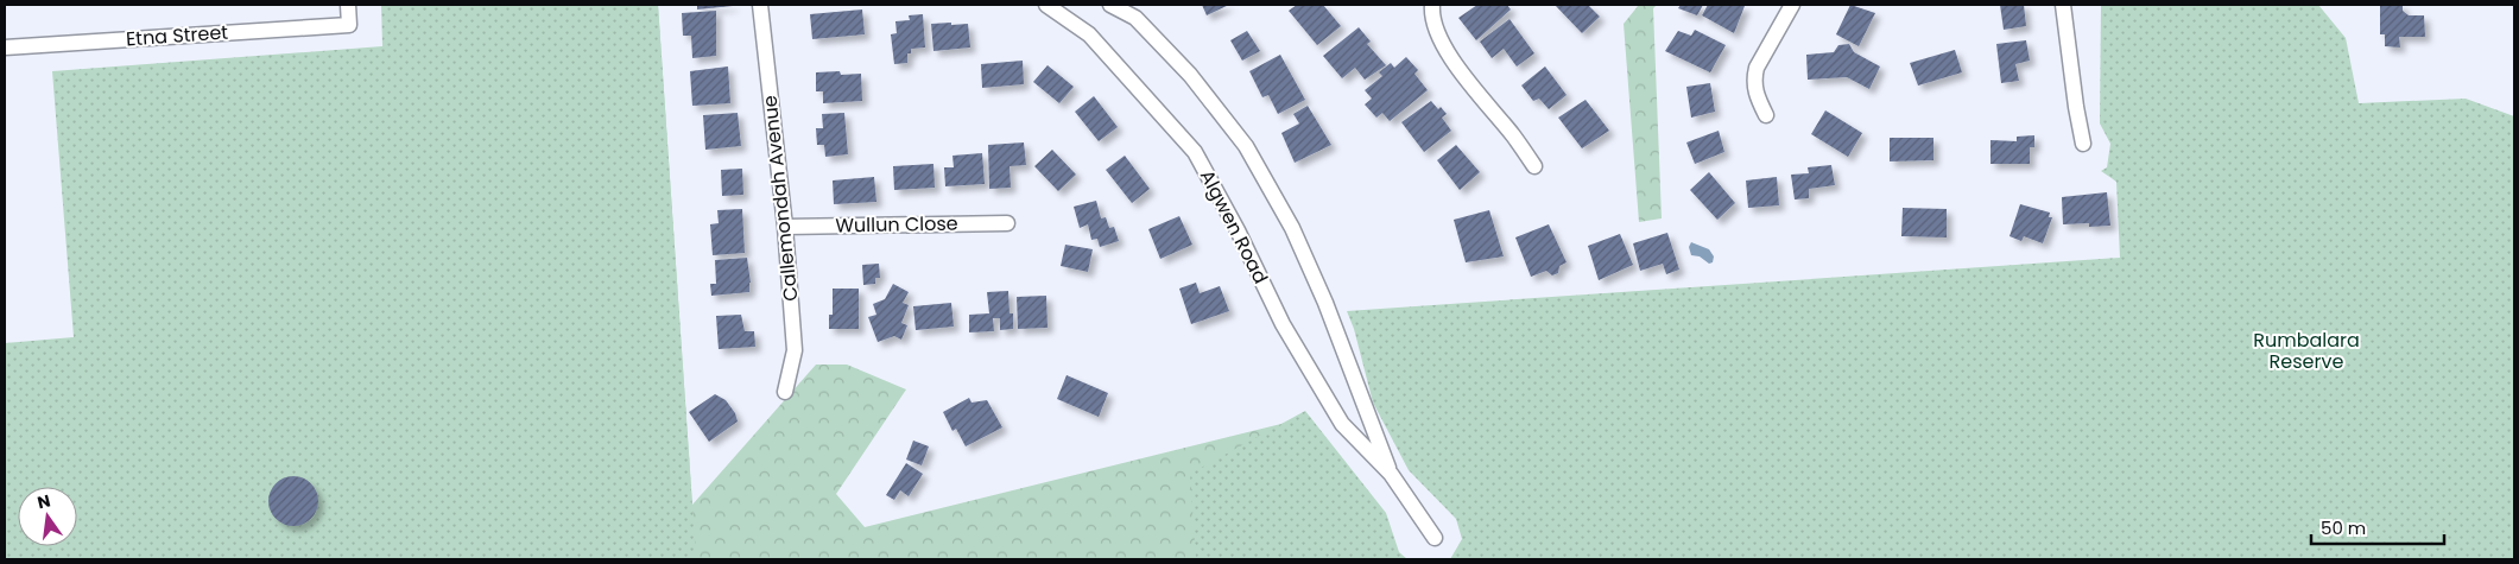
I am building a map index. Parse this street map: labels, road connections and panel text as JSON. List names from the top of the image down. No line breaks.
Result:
{"streets":{"street":["Etna Street","Callemondah Avenue","Wullun Close","Algwen Road"]},"crossings":[["Callemondah Avenue","Wullun Close"]],"parks":["Rumbalara Reserve"],"scale_bar":"50 m","north":"top"}
